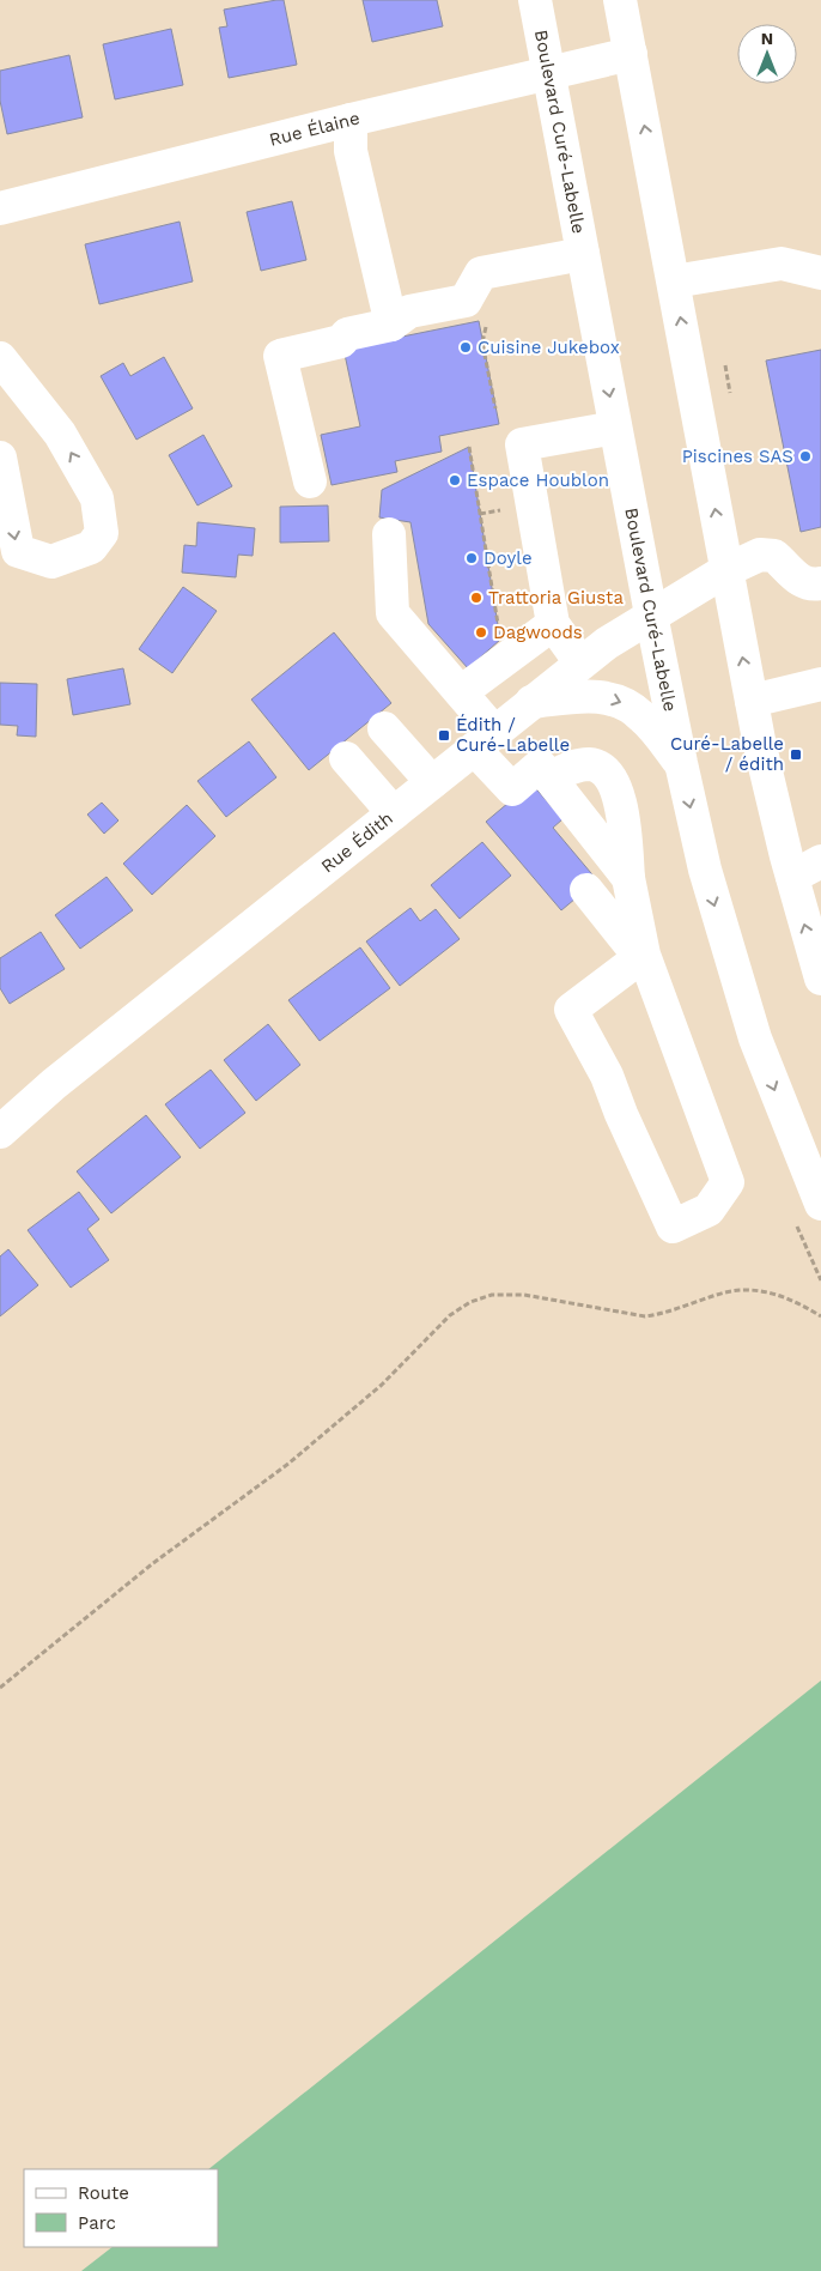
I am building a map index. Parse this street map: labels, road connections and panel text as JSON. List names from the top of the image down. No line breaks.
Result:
{"streets":{"main road":["Rue Élaine","Boulevard Curé-Labelle","Rue Édith"]},"crossings":[["Rue Élaine","Boulevard Curé-Labelle"],["Boulevard Curé-Labelle","Rue Édith"]],"places":{"other":["Cuisine Jukebox","Piscines SAS","Espace Houblon","Doyle","Trattoria Giusta","Dagwoods"],"transit":["Édith / Curé-Labelle","Curé-Labelle / édith"]},"legend":["Route","Parc"],"north":"top"}
